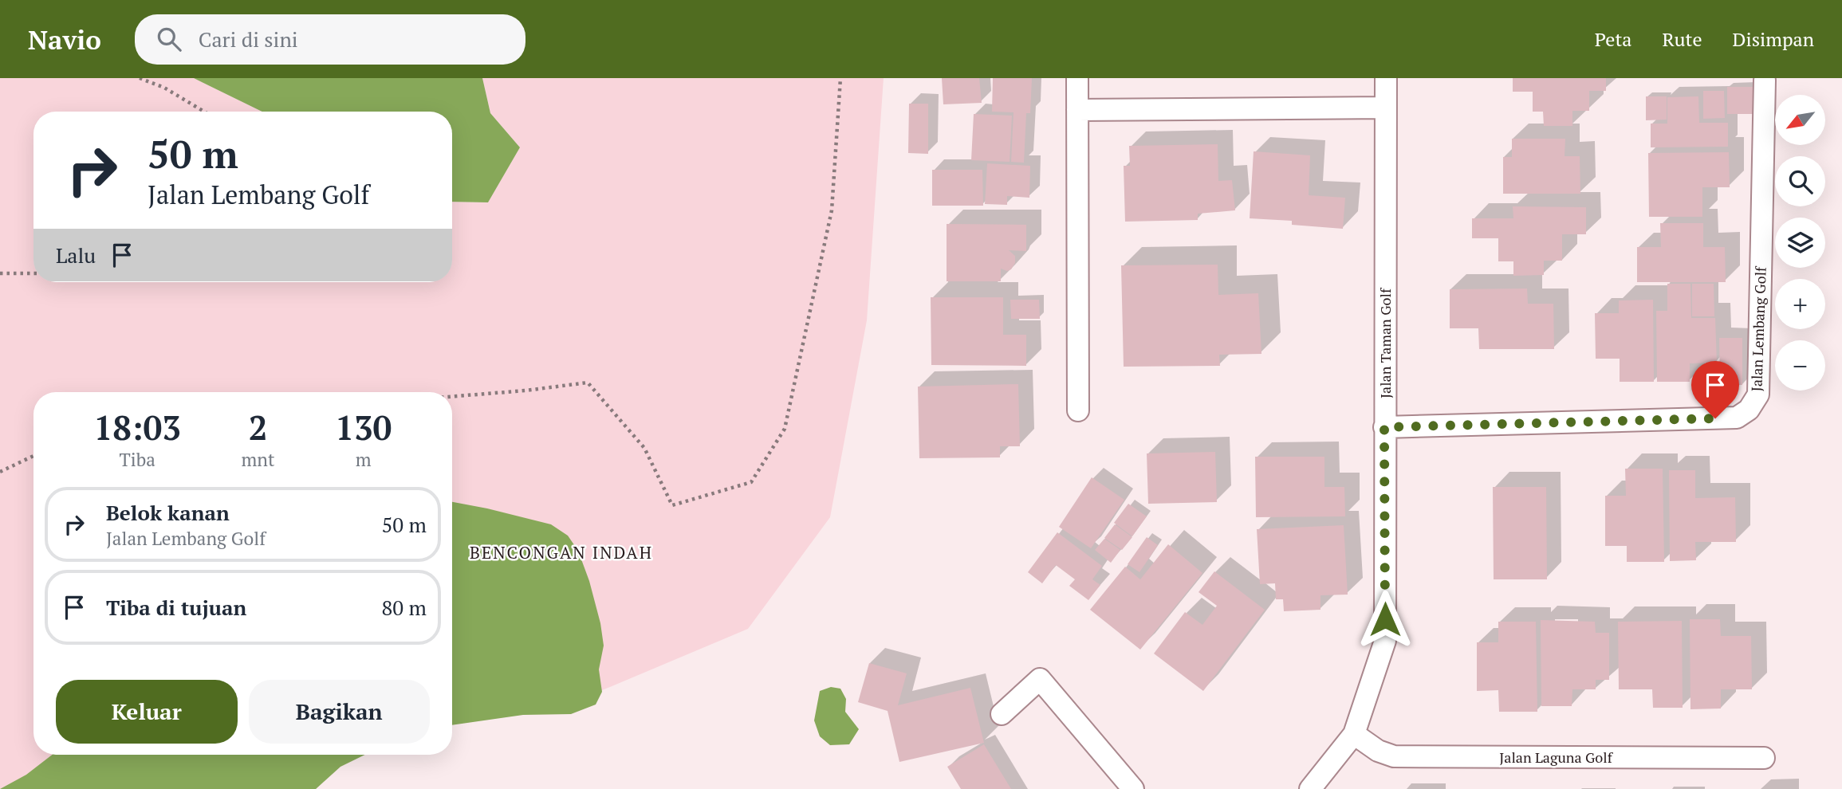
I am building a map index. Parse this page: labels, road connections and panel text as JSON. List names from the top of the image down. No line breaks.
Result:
{"streets":{"street":["Jalan Lembang Golf","Jalan Taman Golf","Jalan Laguna Golf"]},"crossings":[["Jalan Lembang Golf","Jalan Taman Golf"],["Jalan Taman Golf","Jalan Laguna Golf"]],"districts":["BENCONGAN INDAH"],"north":"bottom left","page":{"header":"Navio","search":"Cari di sini","nav":["Peta","Rute","Disimpan"],"map_buttons":["+","−"],"turn":["50 m","Jalan Lembang Golf"],"then":"Lalu","eta":["18:03","Tiba","2","mnt","130","m"],"list":[{"name":"Belok kanan","note":"Jalan Lembang Golf","value":"50 m"},{"name":"Tiba di tujuan","value":"80 m"}],"buttons":["Keluar","Bagikan"]}}
